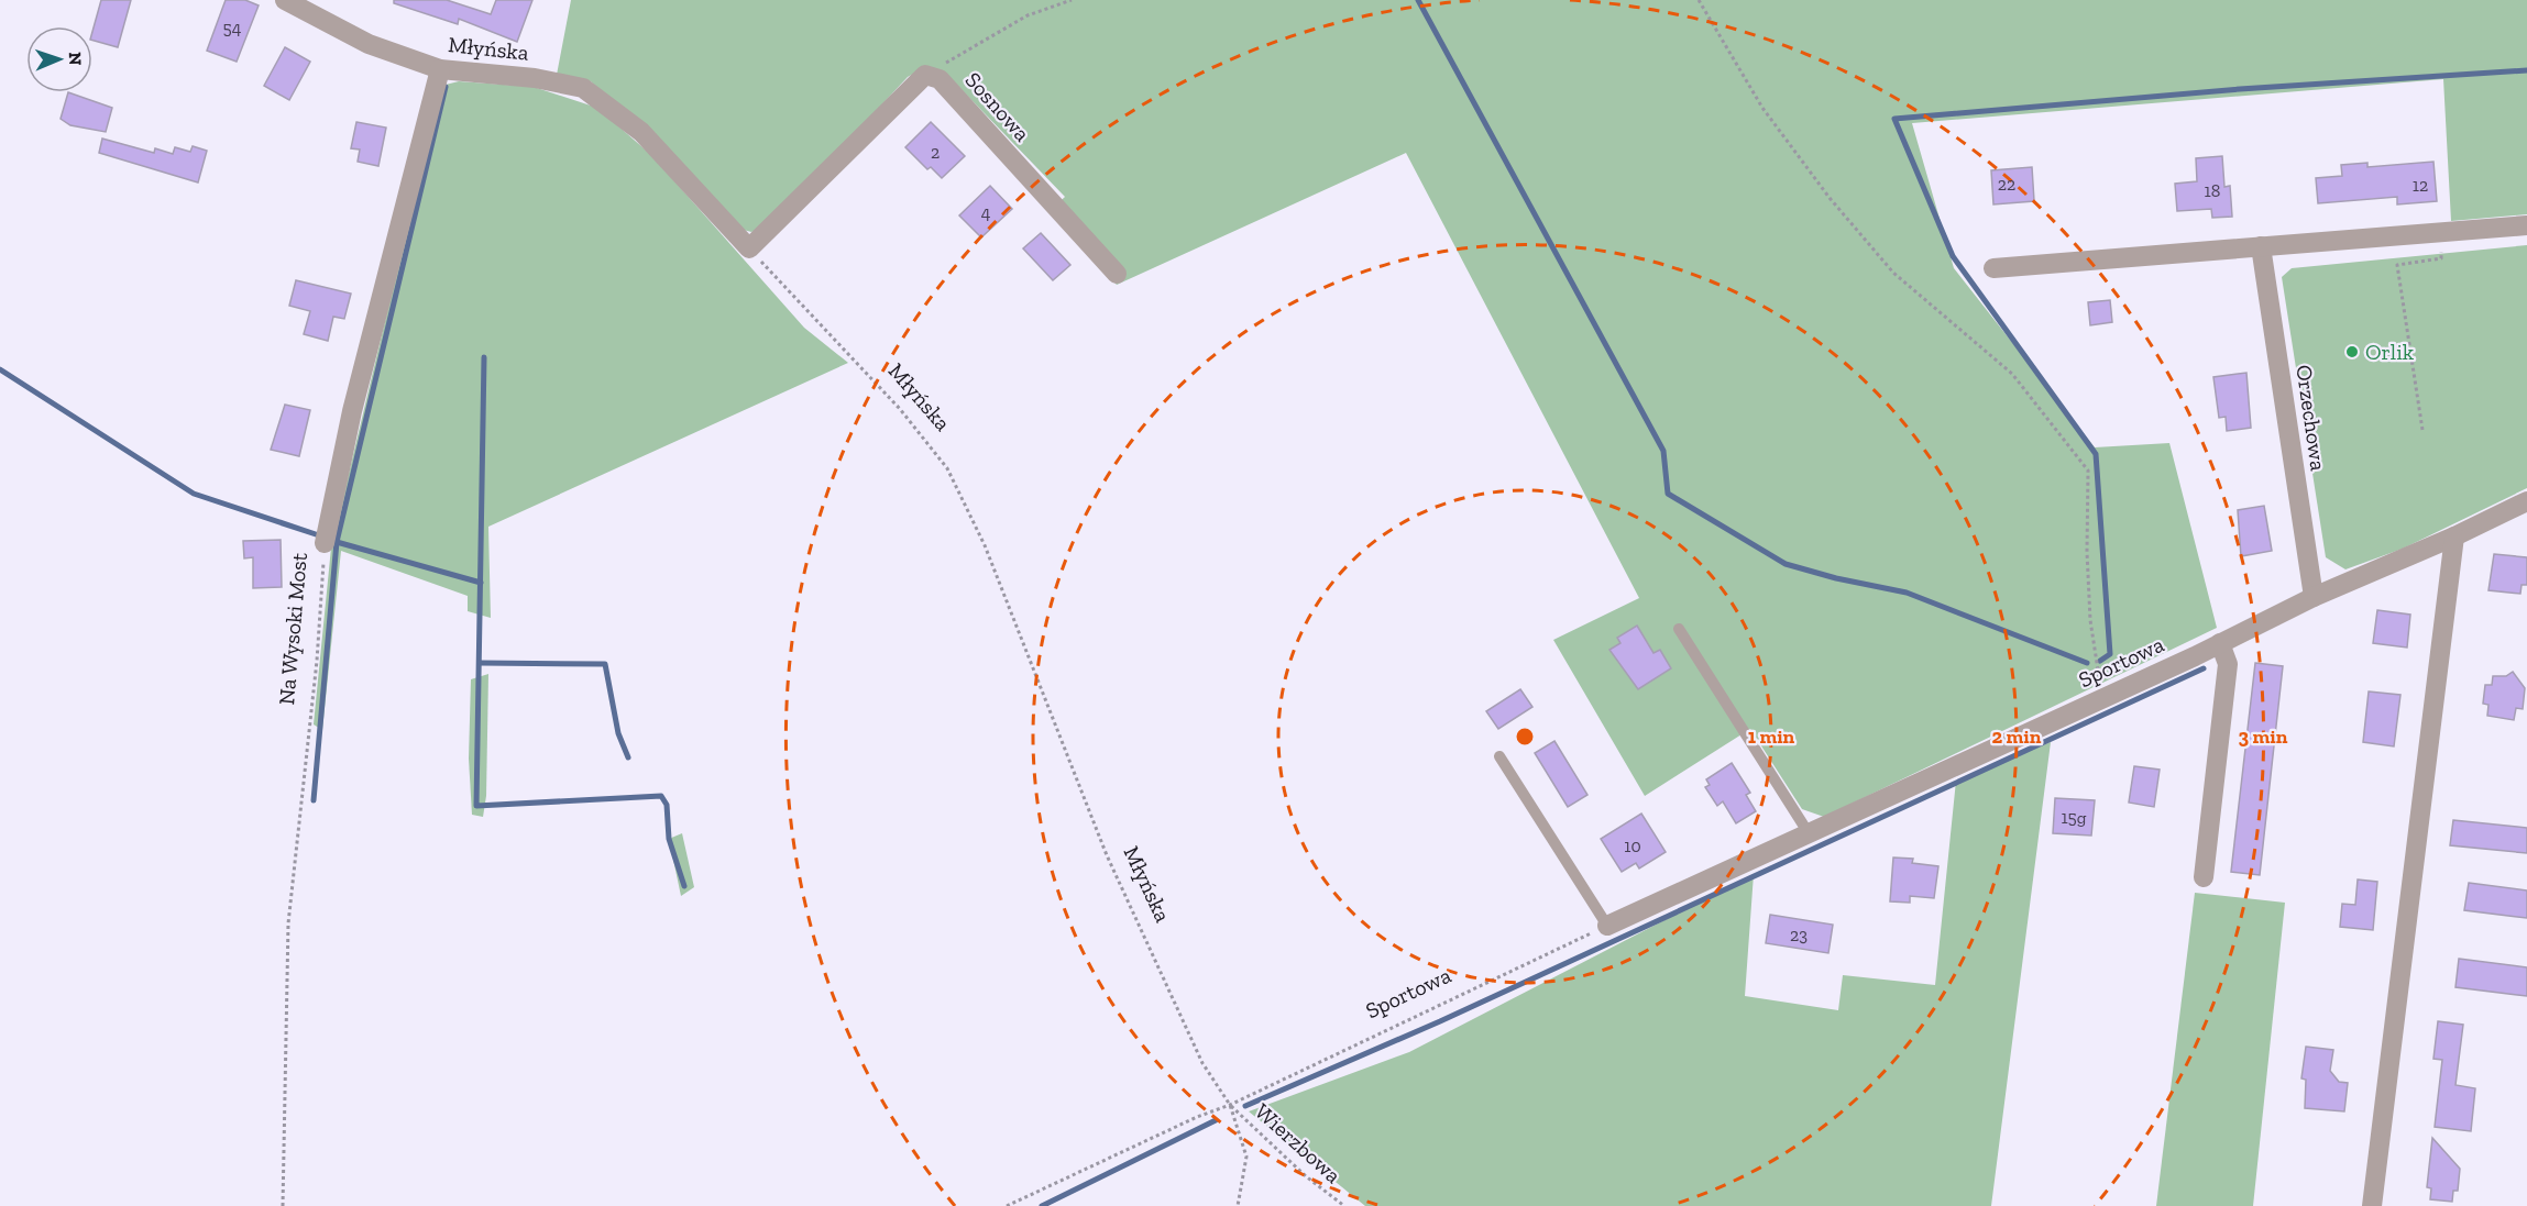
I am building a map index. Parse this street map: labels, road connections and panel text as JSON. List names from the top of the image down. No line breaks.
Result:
{"streets":{"street":["Młyńska","Sosnowa","Orzechowa","Na Wysoki Most","Sportowa"],"path":["Wierzbowa"]},"crossings":[["Młyńska","Na Wysoki Most"],["Młyńska","Sportowa"],["Młyńska","Wierzbowa"],["Orzechowa","Sportowa"],["Sportowa","Wierzbowa"]],"places":["Orlik"],"house_numbers":["54","2","22","12","18","4","15g","10","23"],"north":"right","rings":["1 min","2 min","3 min"]}
